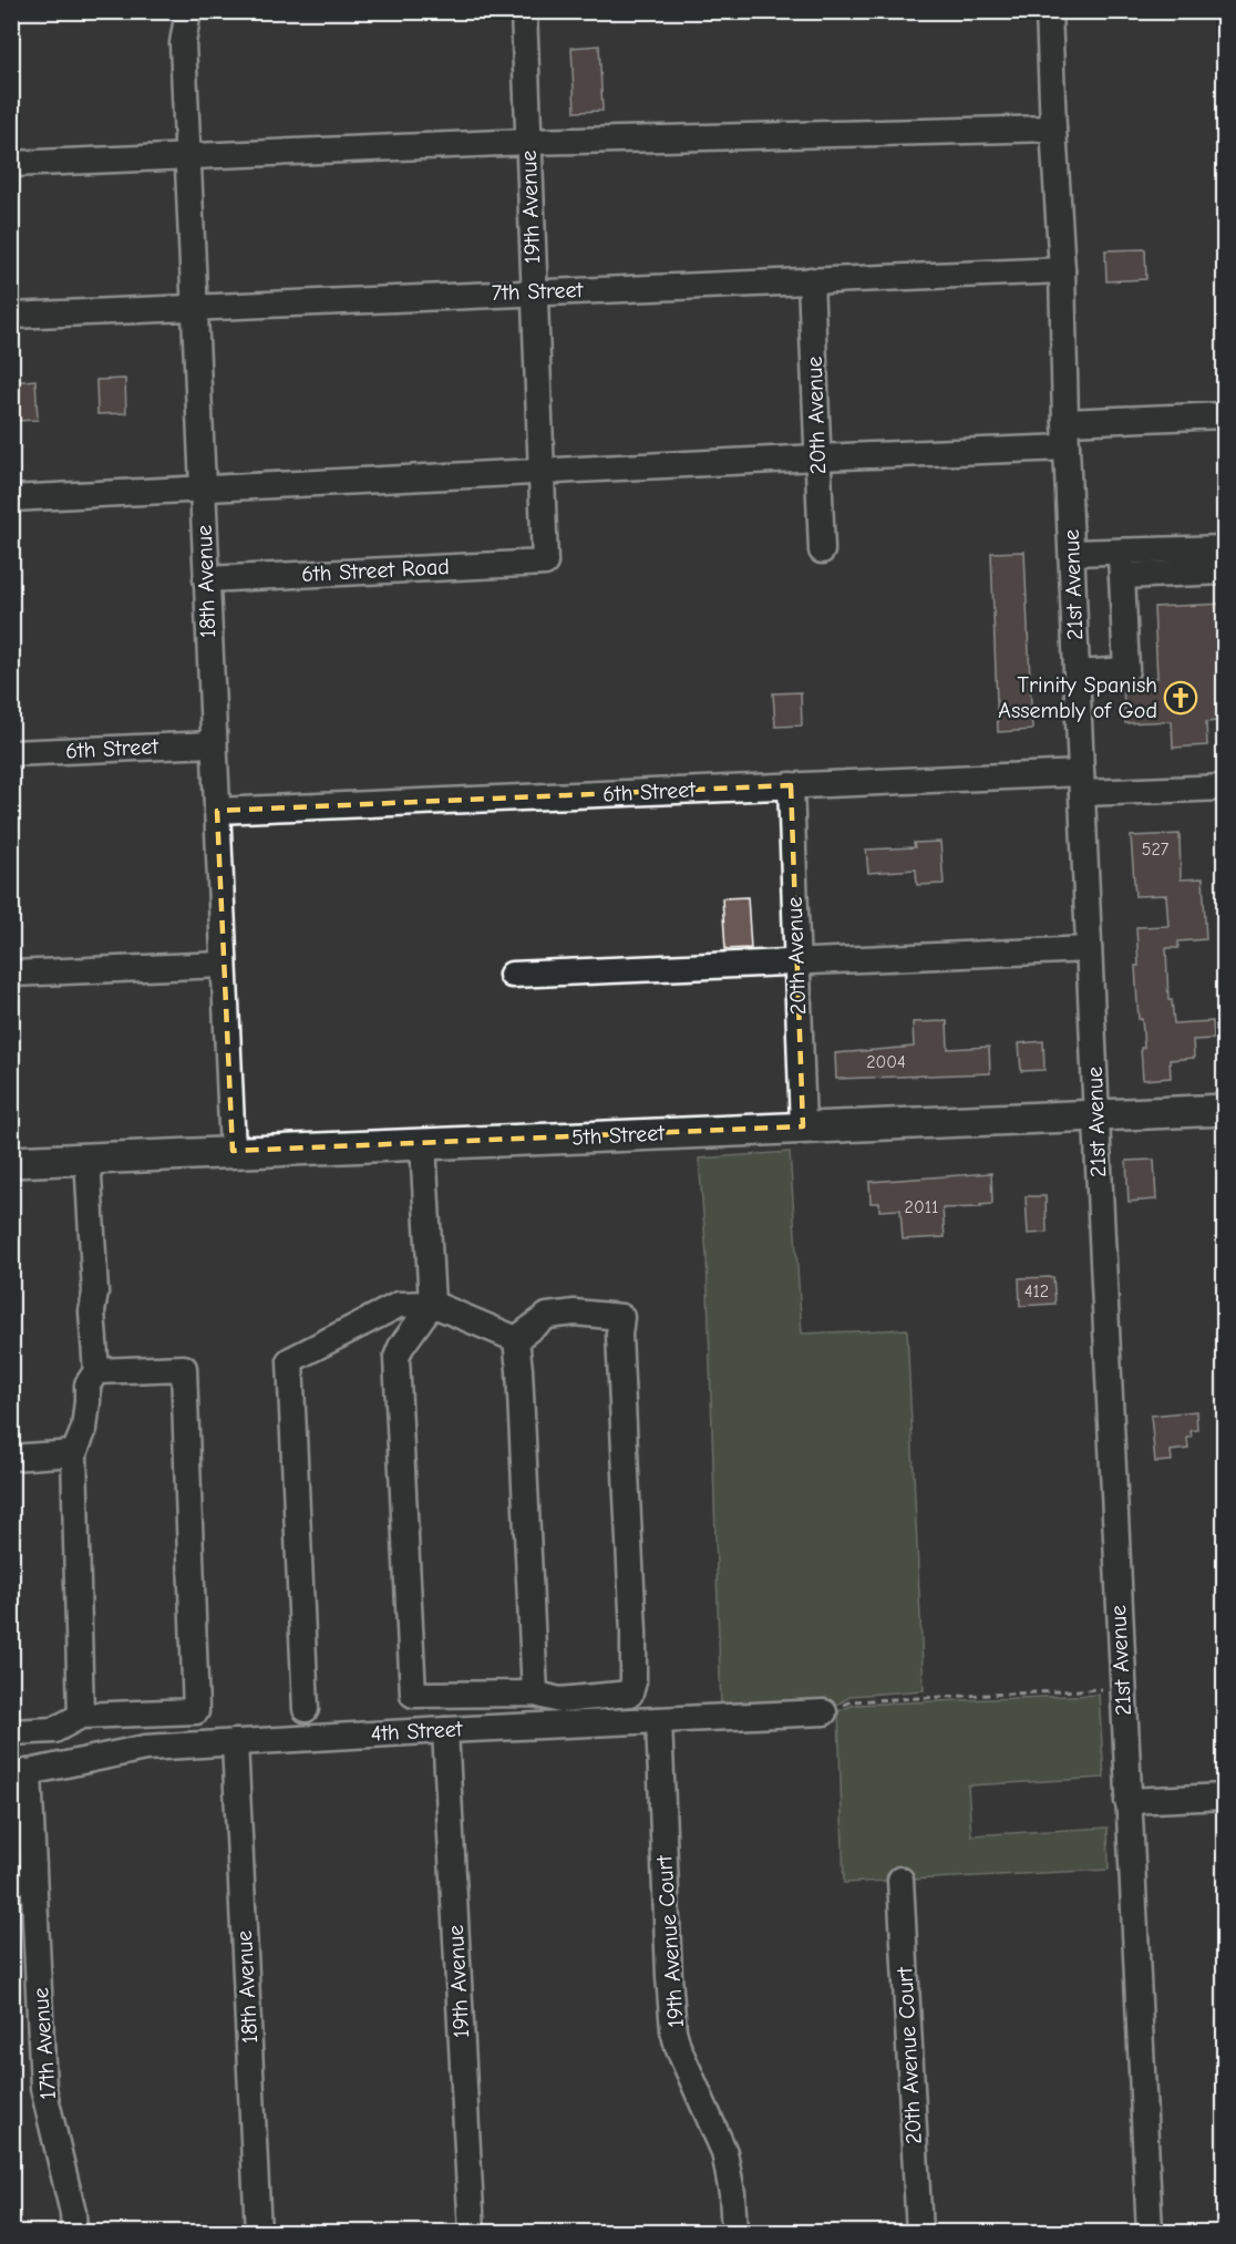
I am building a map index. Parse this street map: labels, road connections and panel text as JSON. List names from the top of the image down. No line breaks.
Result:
{"streets":{"main road":["5th Street"],"street":["19th Avenue","7th Street","20th Avenue","6th Street Road","18th Avenue","21st Avenue","6th Street","4th Street","19th Avenue Court","17th Avenue","20th Avenue Court"]},"crossings":[["19th Avenue","7th Street"],["19th Avenue","6th Street Road"],["19th Avenue","4th Street"],["7th Street","20th Avenue"],["7th Street","18th Avenue"],["7th Street","21st Avenue"],["20th Avenue","6th Street"],["20th Avenue","5th Street"],["6th Street Road","18th Avenue"],["18th Avenue","6th Street"],["18th Avenue","5th Street"],["18th Avenue","4th Street"],["21st Avenue","6th Street"],["21st Avenue","5th Street"],["4th Street","19th Avenue Court"],["4th Street","17th Avenue"]],"places":{"church":["Trinity Spanish Assembly of God"]},"house_numbers":["527","2004","2011","412"]}
